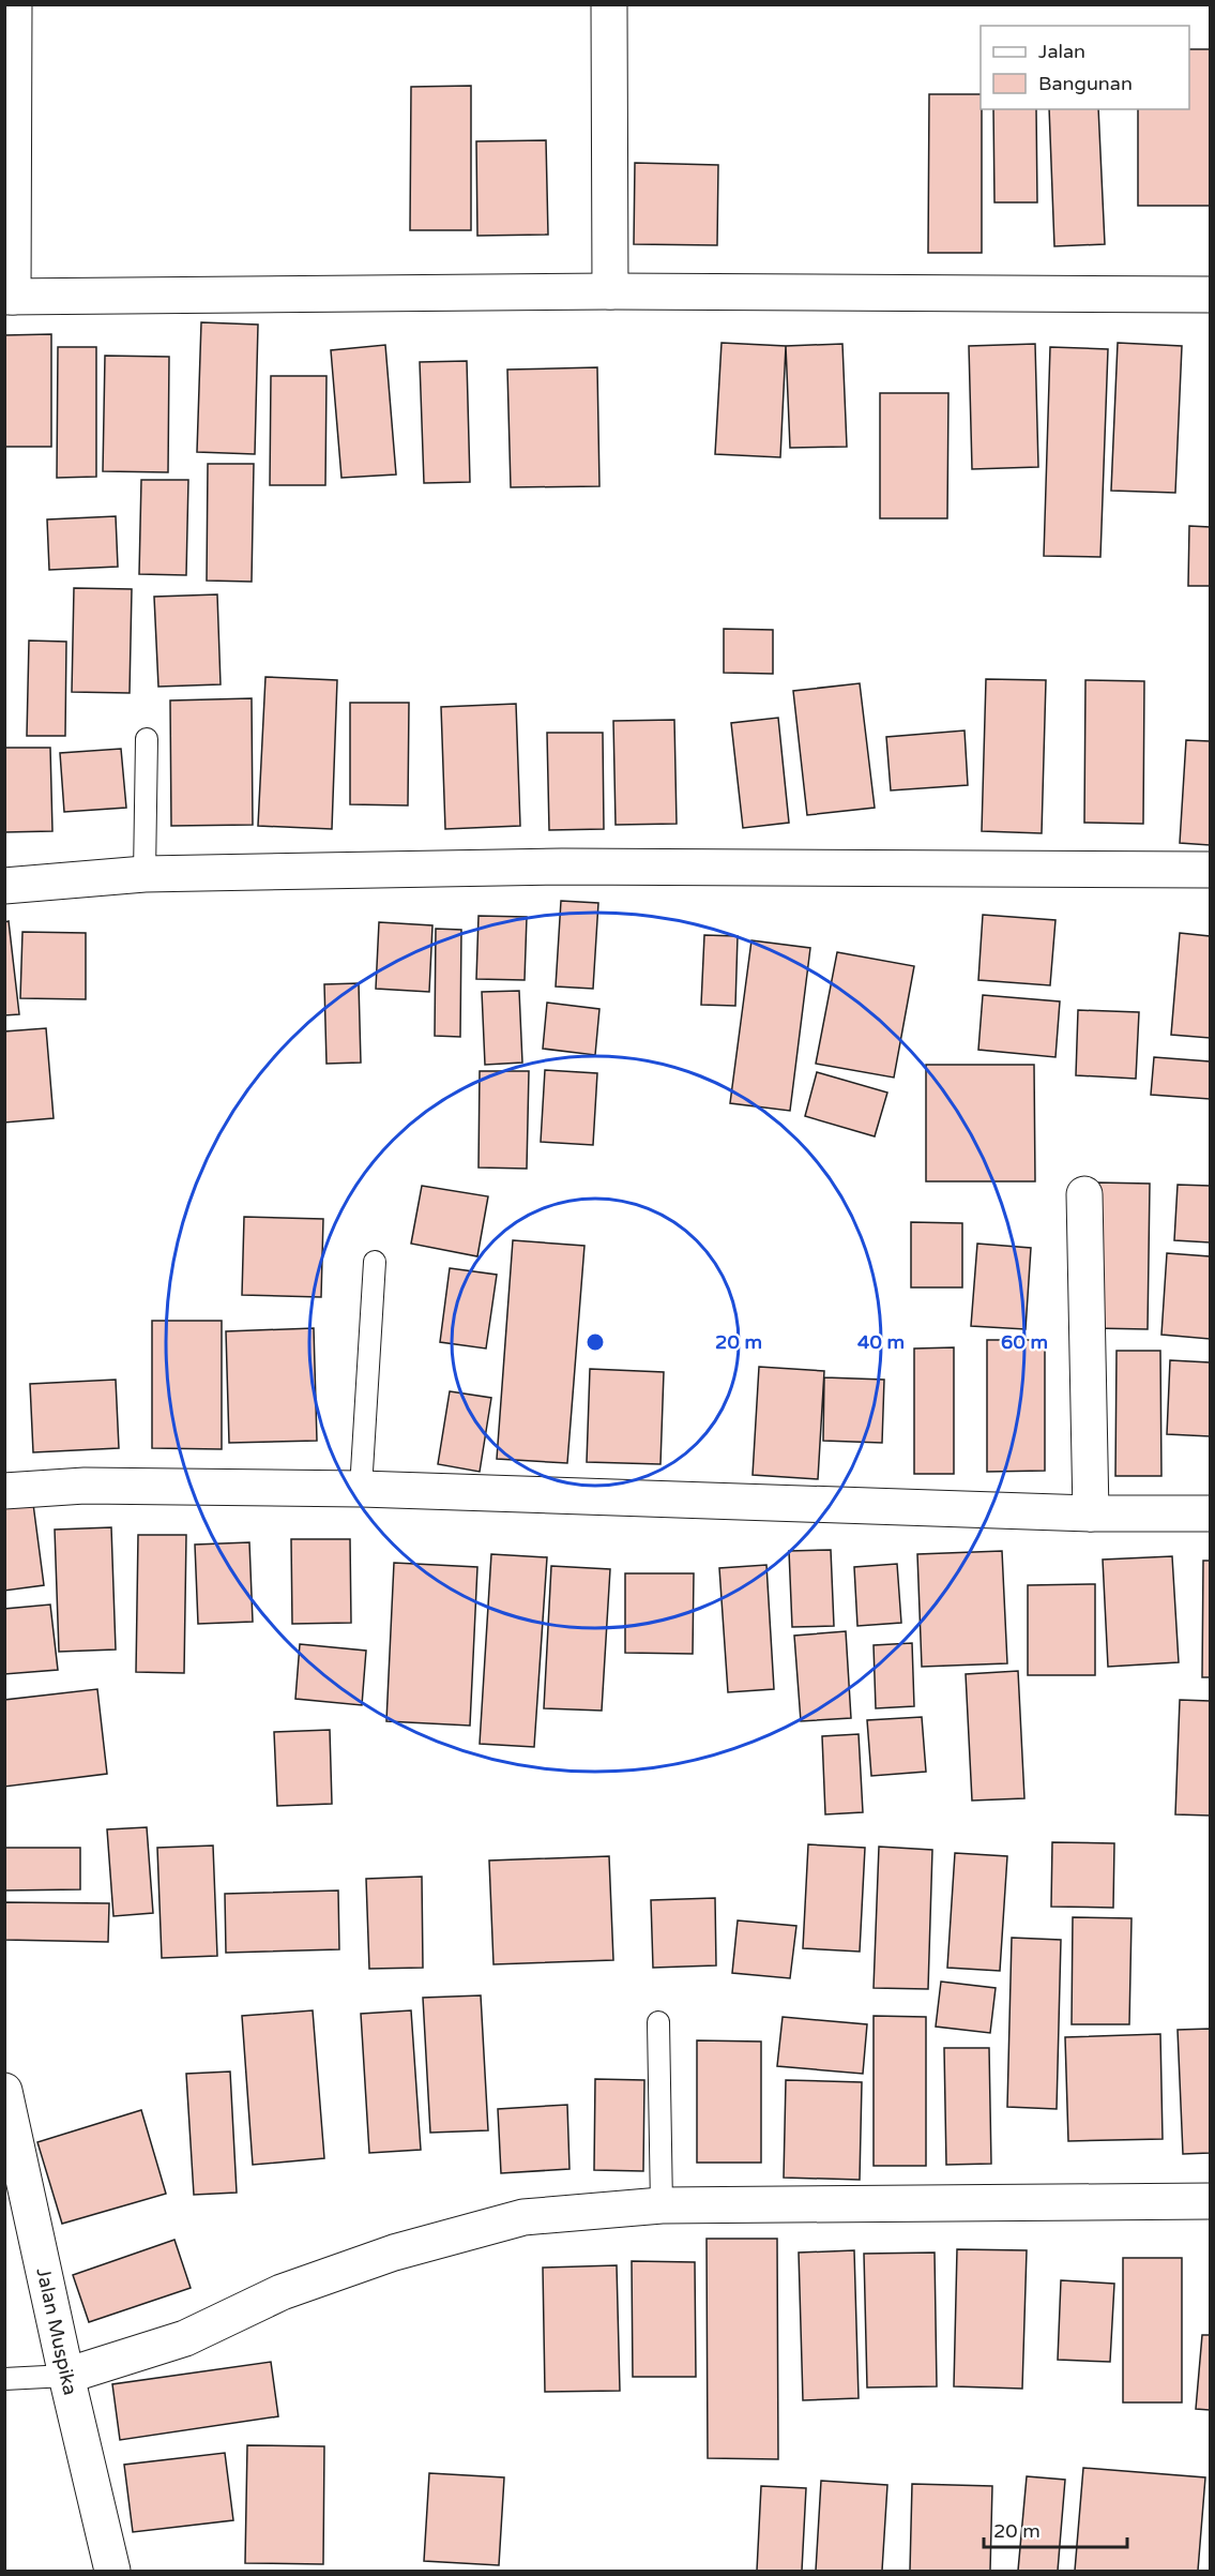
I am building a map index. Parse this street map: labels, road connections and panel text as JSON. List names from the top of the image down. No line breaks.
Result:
{"streets":{"street":["Jalan Muspika"]},"legend":["Jalan","Bangunan"],"scale_bar":"20 m","rings":["20 m","40 m","60 m"]}
